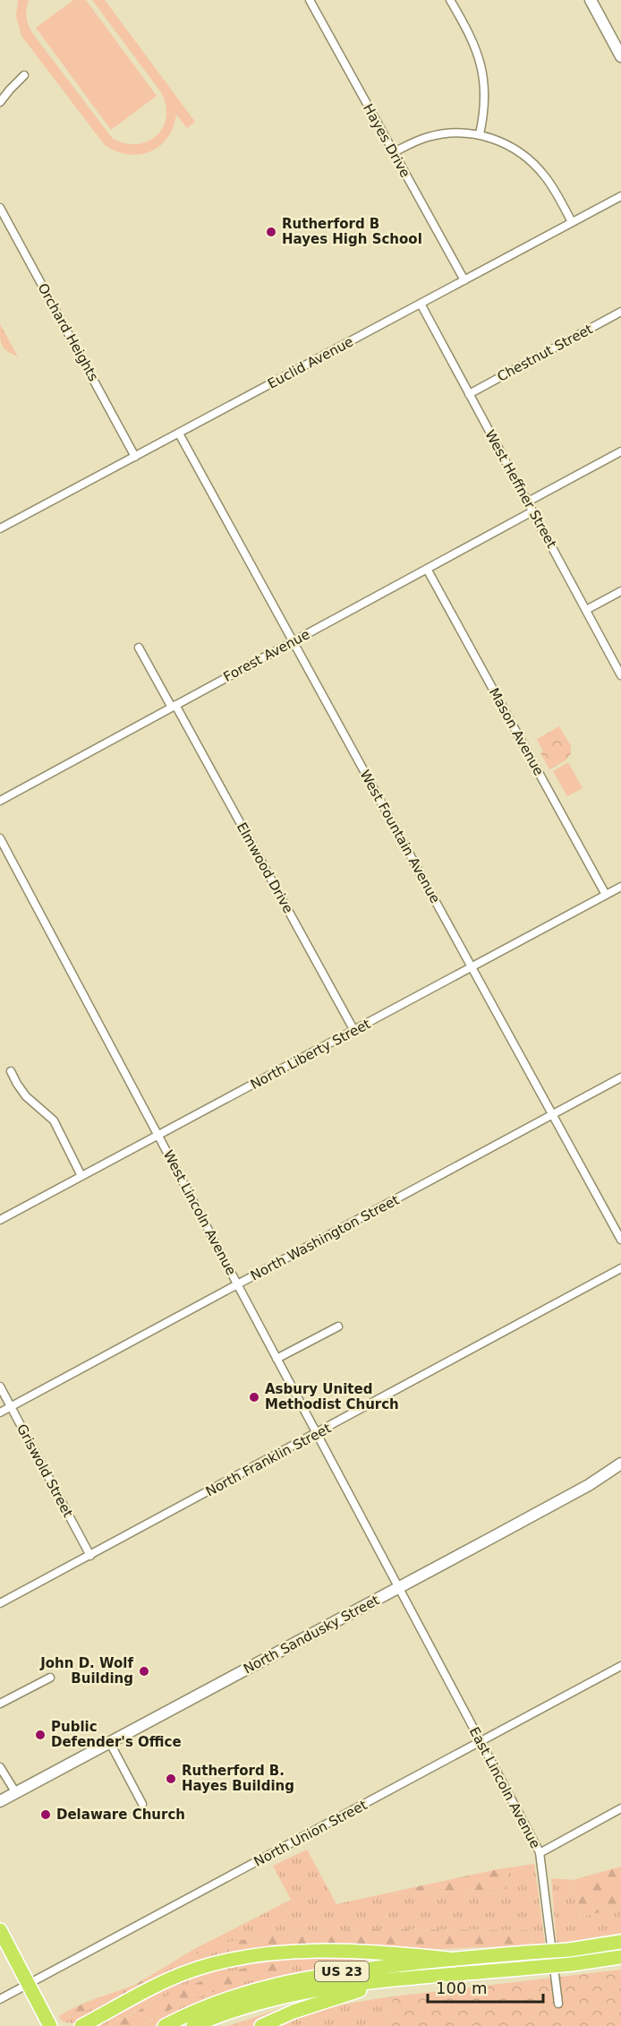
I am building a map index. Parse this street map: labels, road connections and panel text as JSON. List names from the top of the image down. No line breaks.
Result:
{"streets":{"highway":["US 23"],"street":["Hayes Drive","Orchard Heights","Chestnut Street","Euclid Avenue","West Heffner Street","Forest Avenue","Mason Avenue","West Fountain Avenue","Elmwood Drive","North Liberty Street","West Lincoln Avenue","North Washington Street","North Franklin Street","Griswold Street","North Sandusky Street","East Lincoln Avenue","North Union Street"]},"crossings":[["Hayes Drive","Euclid Avenue"],["Orchard Heights","Euclid Avenue"],["Chestnut Street","West Heffner Street"],["Euclid Avenue","West Heffner Street"],["Euclid Avenue","West Fountain Avenue"],["West Heffner Street","Forest Avenue"],["Forest Avenue","Mason Avenue"],["Forest Avenue","West Fountain Avenue"],["Forest Avenue","Elmwood Drive"],["Mason Avenue","North Liberty Street"],["West Fountain Avenue","North Liberty Street"],["West Fountain Avenue","North Washington Street"],["Elmwood Drive","North Liberty Street"],["North Liberty Street","West Lincoln Avenue"],["West Lincoln Avenue","North Washington Street"],["West Lincoln Avenue","North Franklin Street"],["West Lincoln Avenue","North Sandusky Street"],["West Lincoln Avenue","East Lincoln Avenue"],["North Washington Street","Griswold Street"],["North Franklin Street","Griswold Street"],["North Sandusky Street","East Lincoln Avenue"],["East Lincoln Avenue","North Union Street"]],"places":["Rutherford B Hayes High School","Asbury United Methodist Church","John D. Wolf Building","Public Defender's Office","Rutherford B. Hayes Building","Delaware Church"],"scale_bar":"100 m"}
